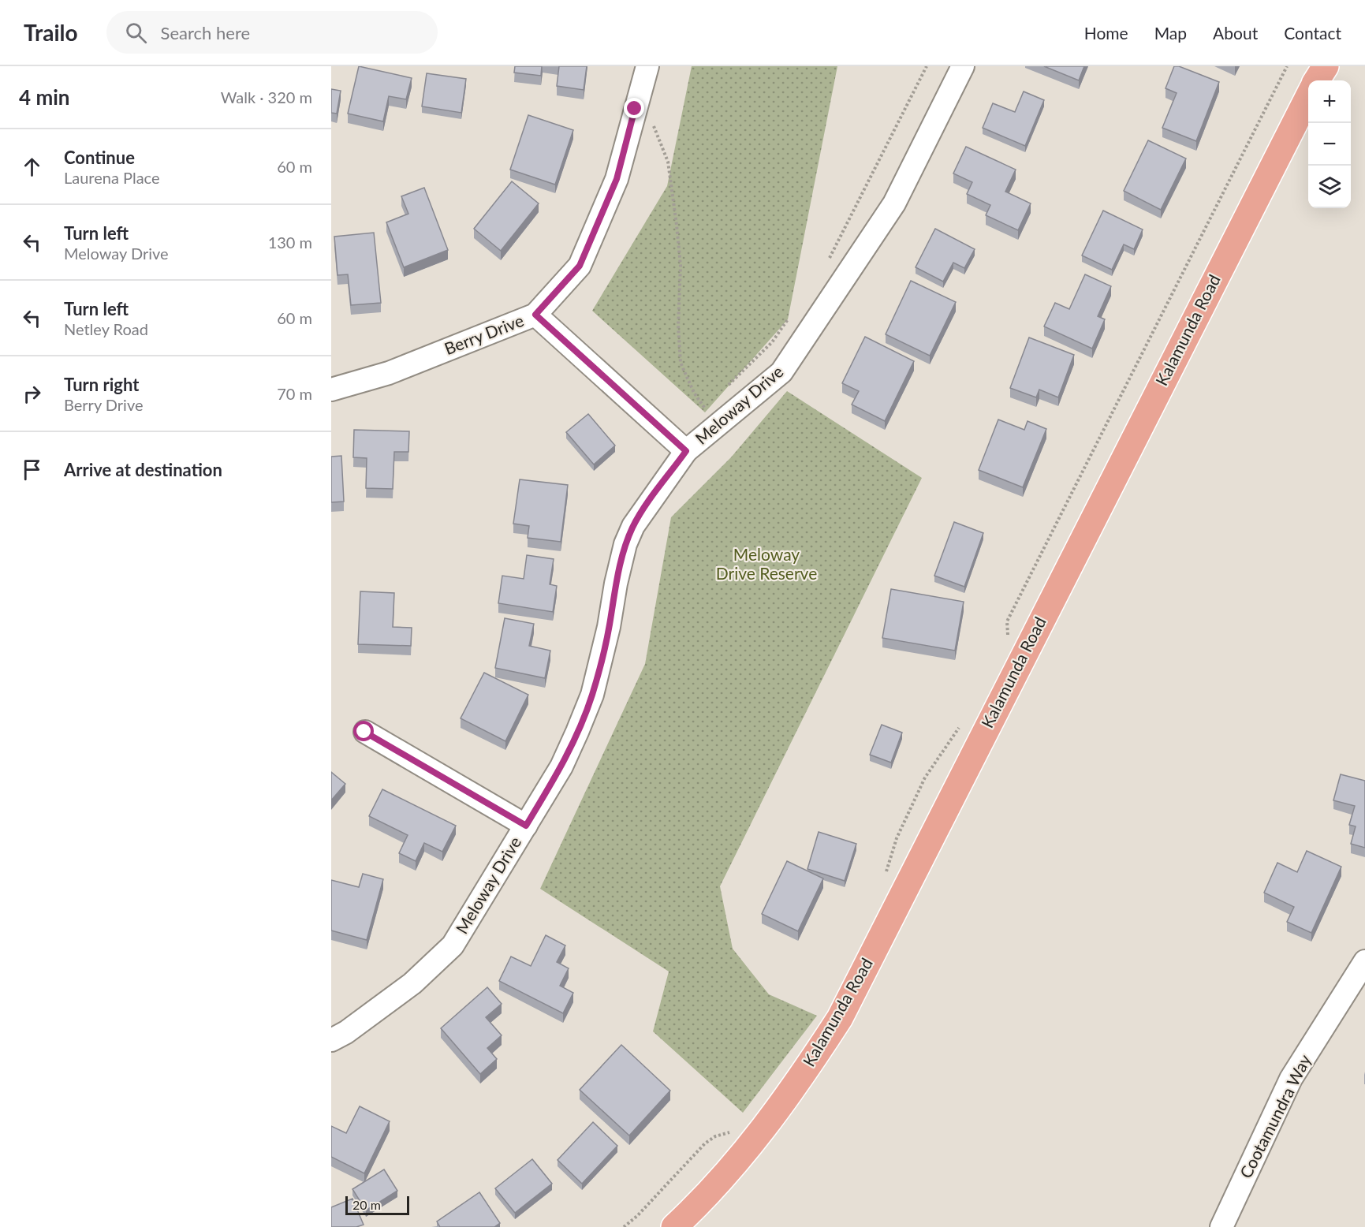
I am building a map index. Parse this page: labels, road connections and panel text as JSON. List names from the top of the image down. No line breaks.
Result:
{"streets":{"main road":["Kalamunda Road"],"street":["Berry Drive","Meloway Drive","Cootamundra Way"]},"parks":["Meloway Drive Reserve"],"scale_bar":"20 m","page":{"header":"Trailo","search":"Search here","nav":["Home","Map","About","Contact"],"heading":["4 min","Walk · 320 m"],"map_buttons":["+","−"],"list":[["Continue","Laurena Place","60 m"],["Turn left","Meloway Drive","130 m"],["Turn left","Netley Road","60 m"],["Turn right","Berry Drive","70 m"],"Arrive at destination"],"scale":"20 m"}}
